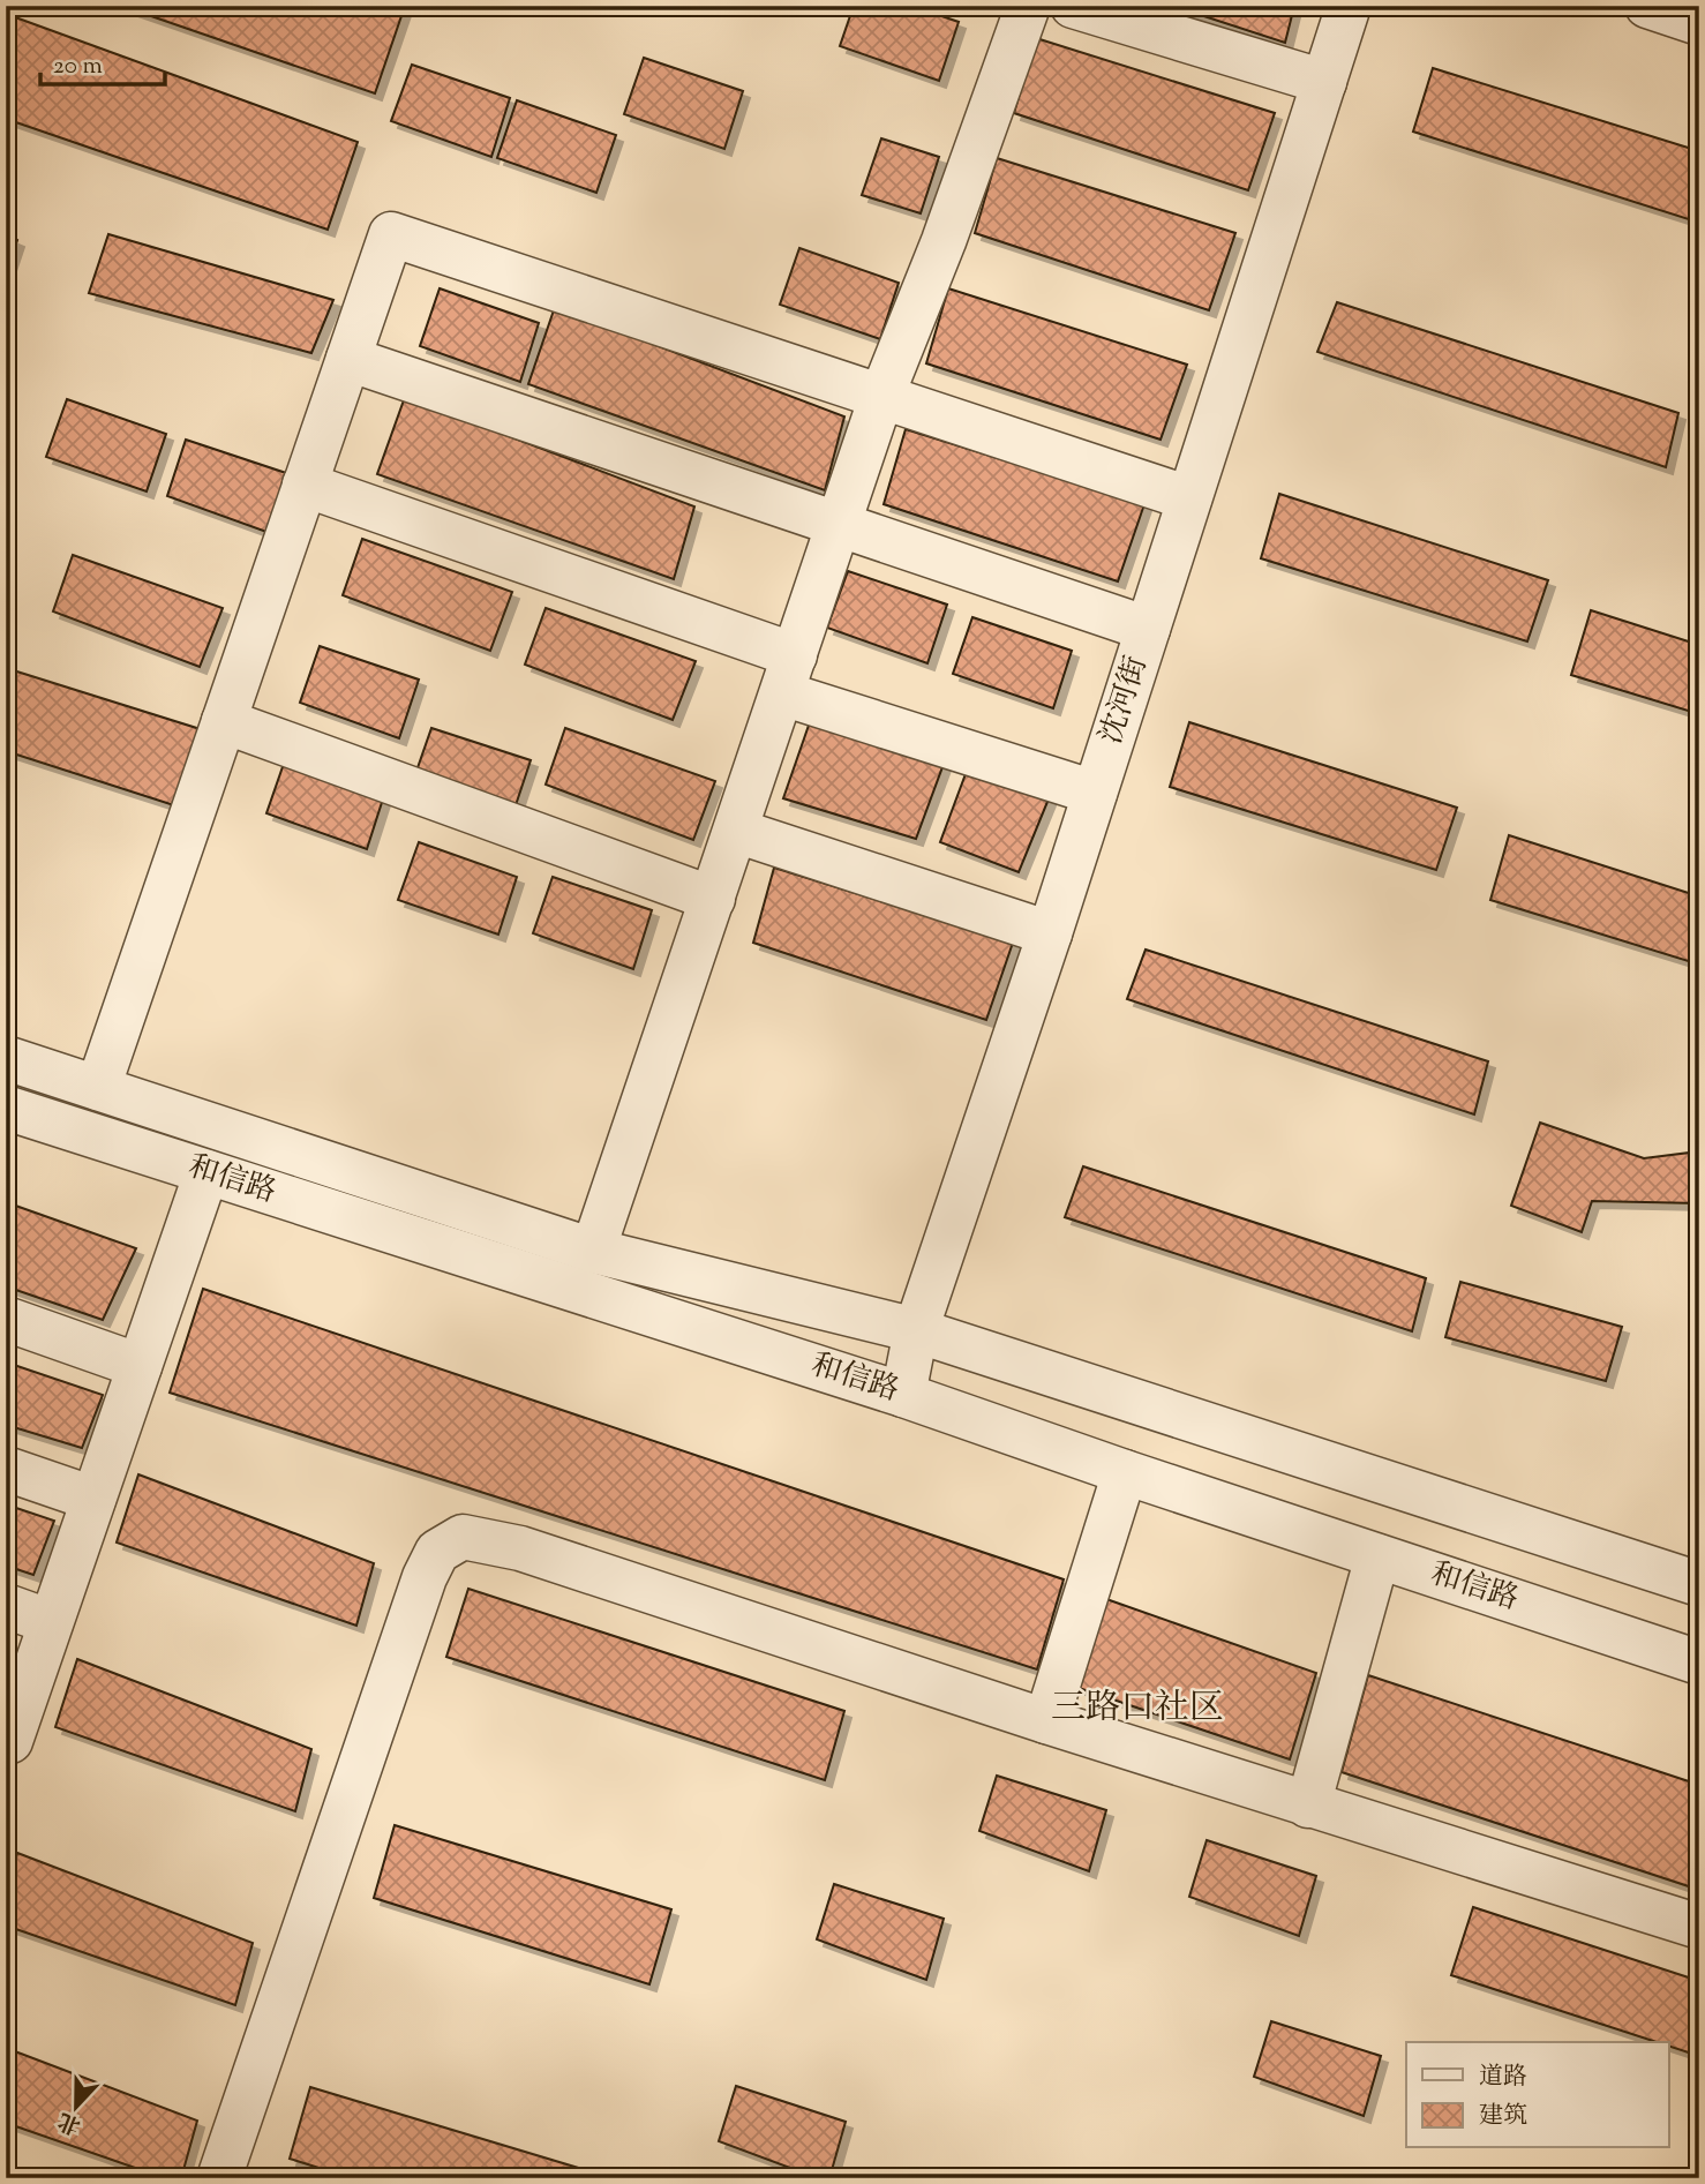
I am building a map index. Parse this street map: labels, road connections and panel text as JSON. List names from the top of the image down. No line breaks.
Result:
{"streets":{"street":["沈河街","和信路"]},"crossings":[["沈河街","和信路"]],"districts":["三路口社区"],"legend":["道路","建筑"],"scale_bar":"20 m","north":"bottom"}
